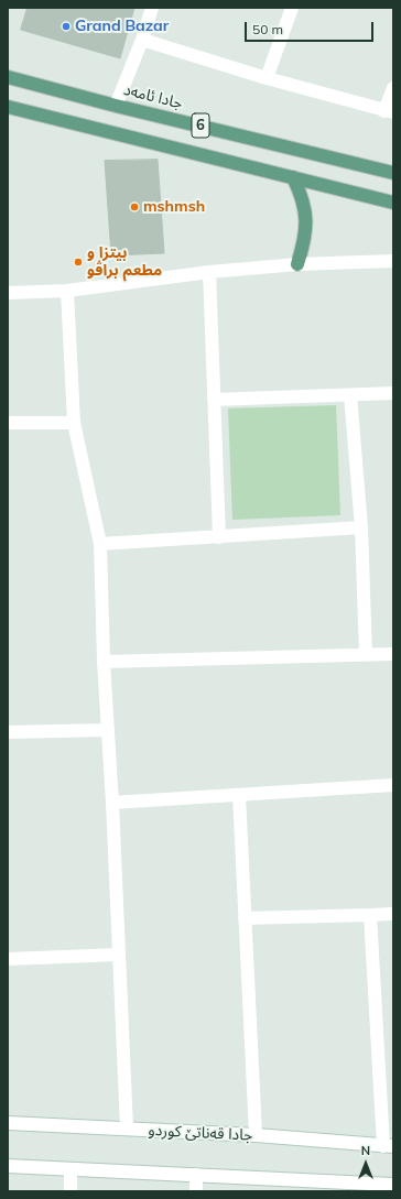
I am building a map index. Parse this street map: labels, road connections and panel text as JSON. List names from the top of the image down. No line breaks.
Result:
{"streets":{"main road":["جادا ئامەد","6"],"street":["جادا قەناتێ کوردو"]},"places":["Grand Bazar","mshmsh","بيتزا و مطعم براڤو"],"scale_bar":"50 m","north":"top"}
